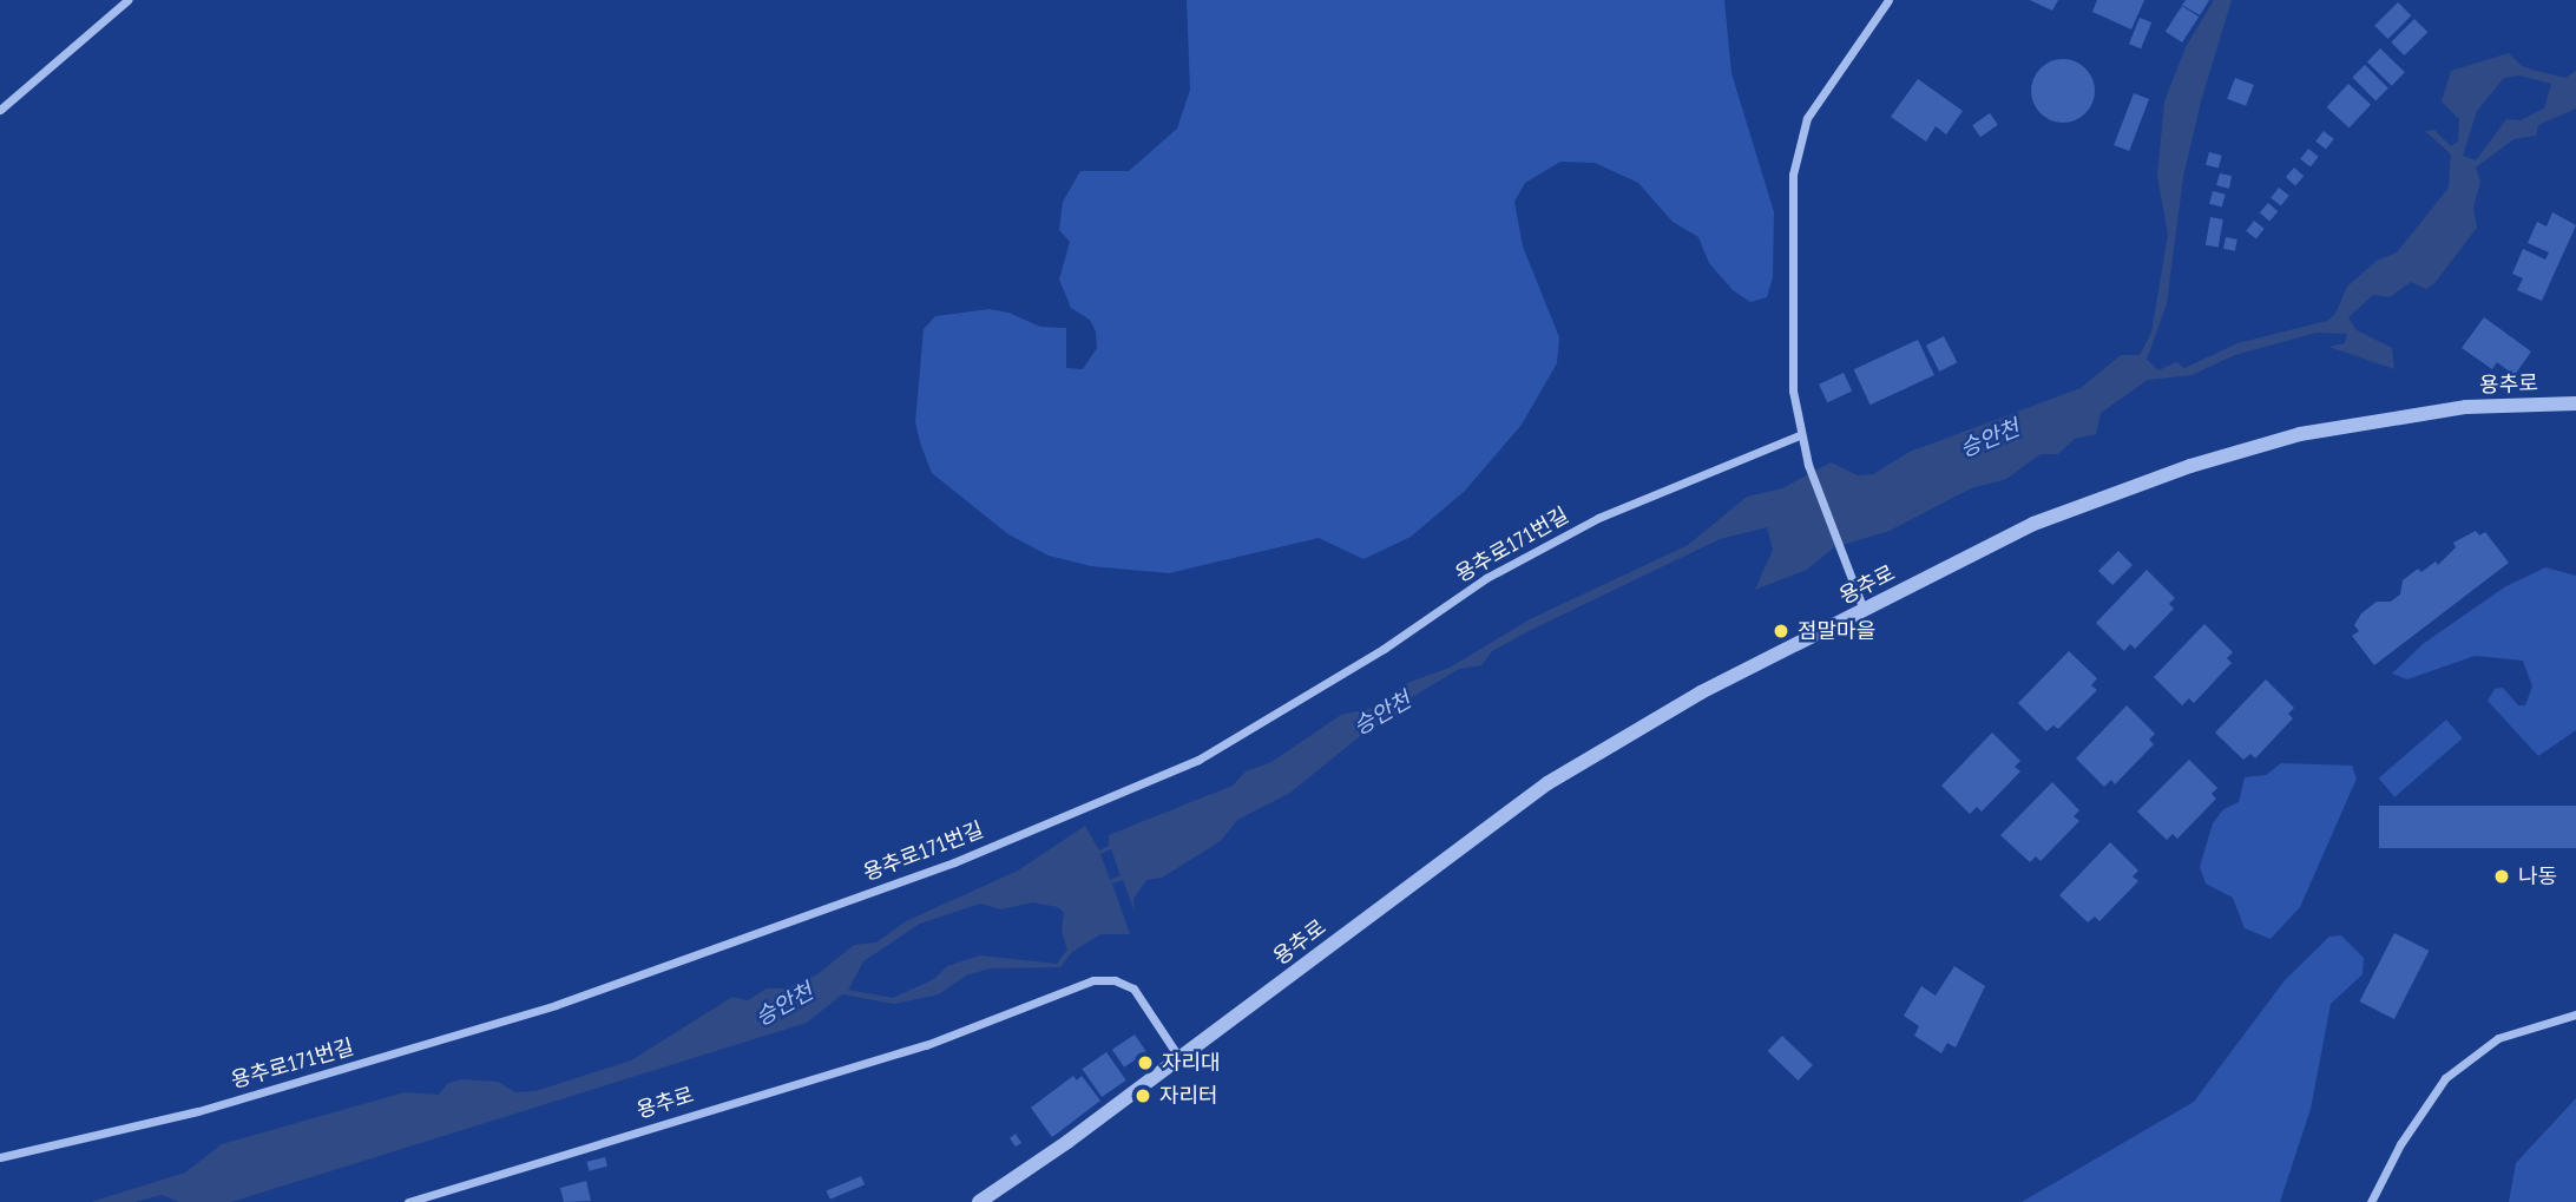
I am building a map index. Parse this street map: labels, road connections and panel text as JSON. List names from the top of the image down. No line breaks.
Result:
{"streets":{"street":["용추로","용추로171번길"]},"water":["승안천"],"places":["점말마을","나동","자리대","자리터"]}
